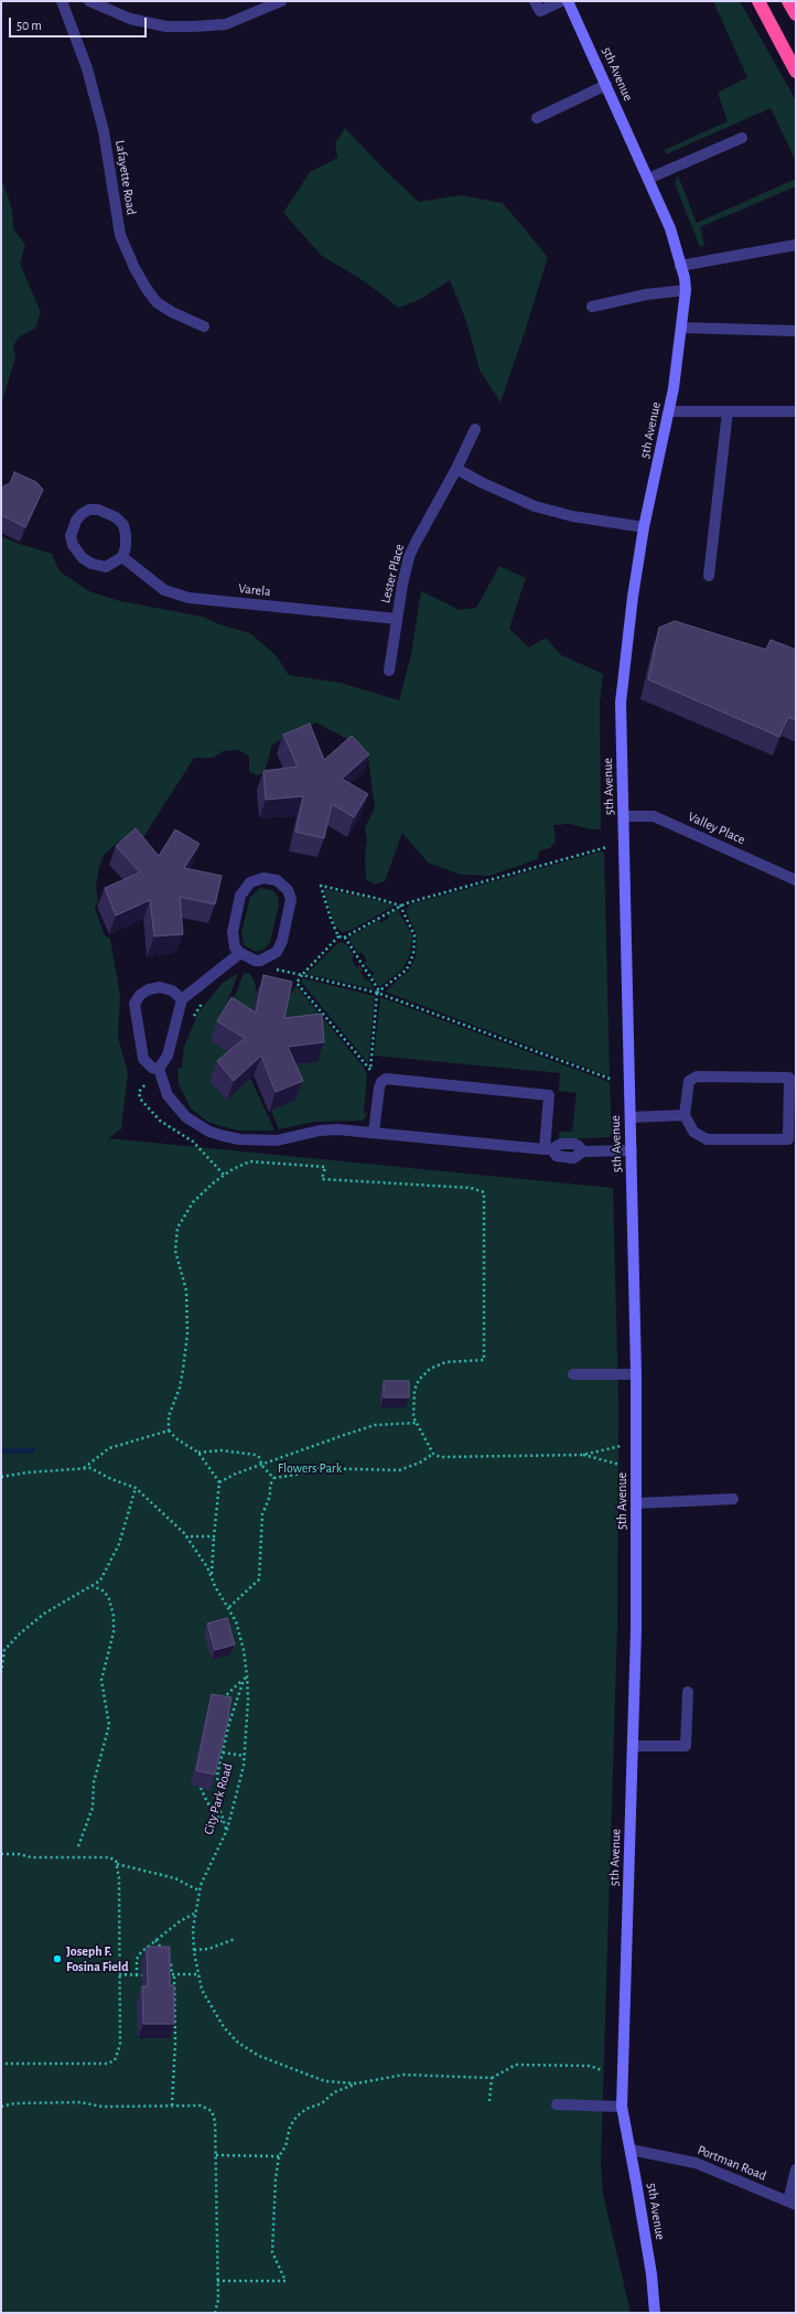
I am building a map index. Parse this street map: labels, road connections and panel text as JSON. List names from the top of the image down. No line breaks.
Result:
{"streets":{"street":["5th Avenue","Lafayette Road","Lester Place","Varela","Valley Place","Portman Road"],"path":["City Park Road"]},"crossings":[["5th Avenue","Valley Place"],["5th Avenue","Portman Road"],["Lester Place","Varela"]],"parks":["Flowers Park"],"places":["Joseph F. Fosina Field"],"scale_bar":"50 m"}
